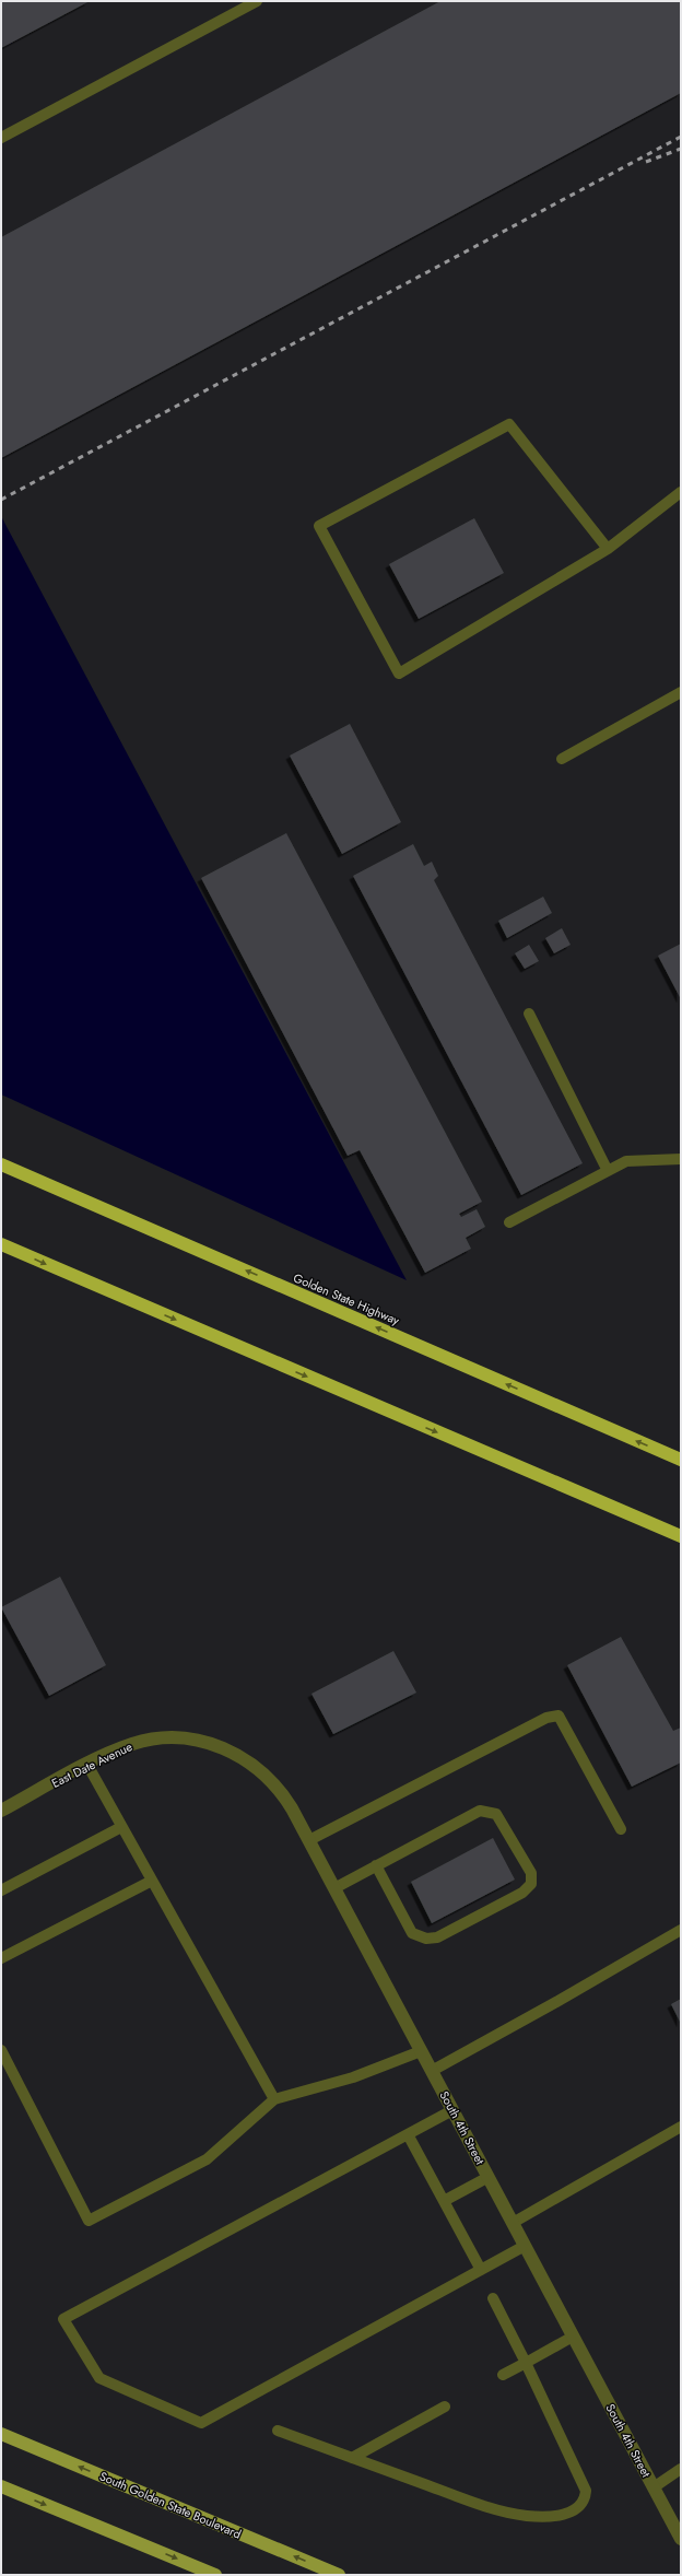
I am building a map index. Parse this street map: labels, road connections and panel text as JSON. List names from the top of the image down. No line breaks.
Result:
{"streets":{"highway":["Golden State Highway"],"main road":["South Golden State Boulevard"],"street":["East Date Avenue","South 4th Street"]},"crossings":[["East Date Avenue","South 4th Street"]]}
